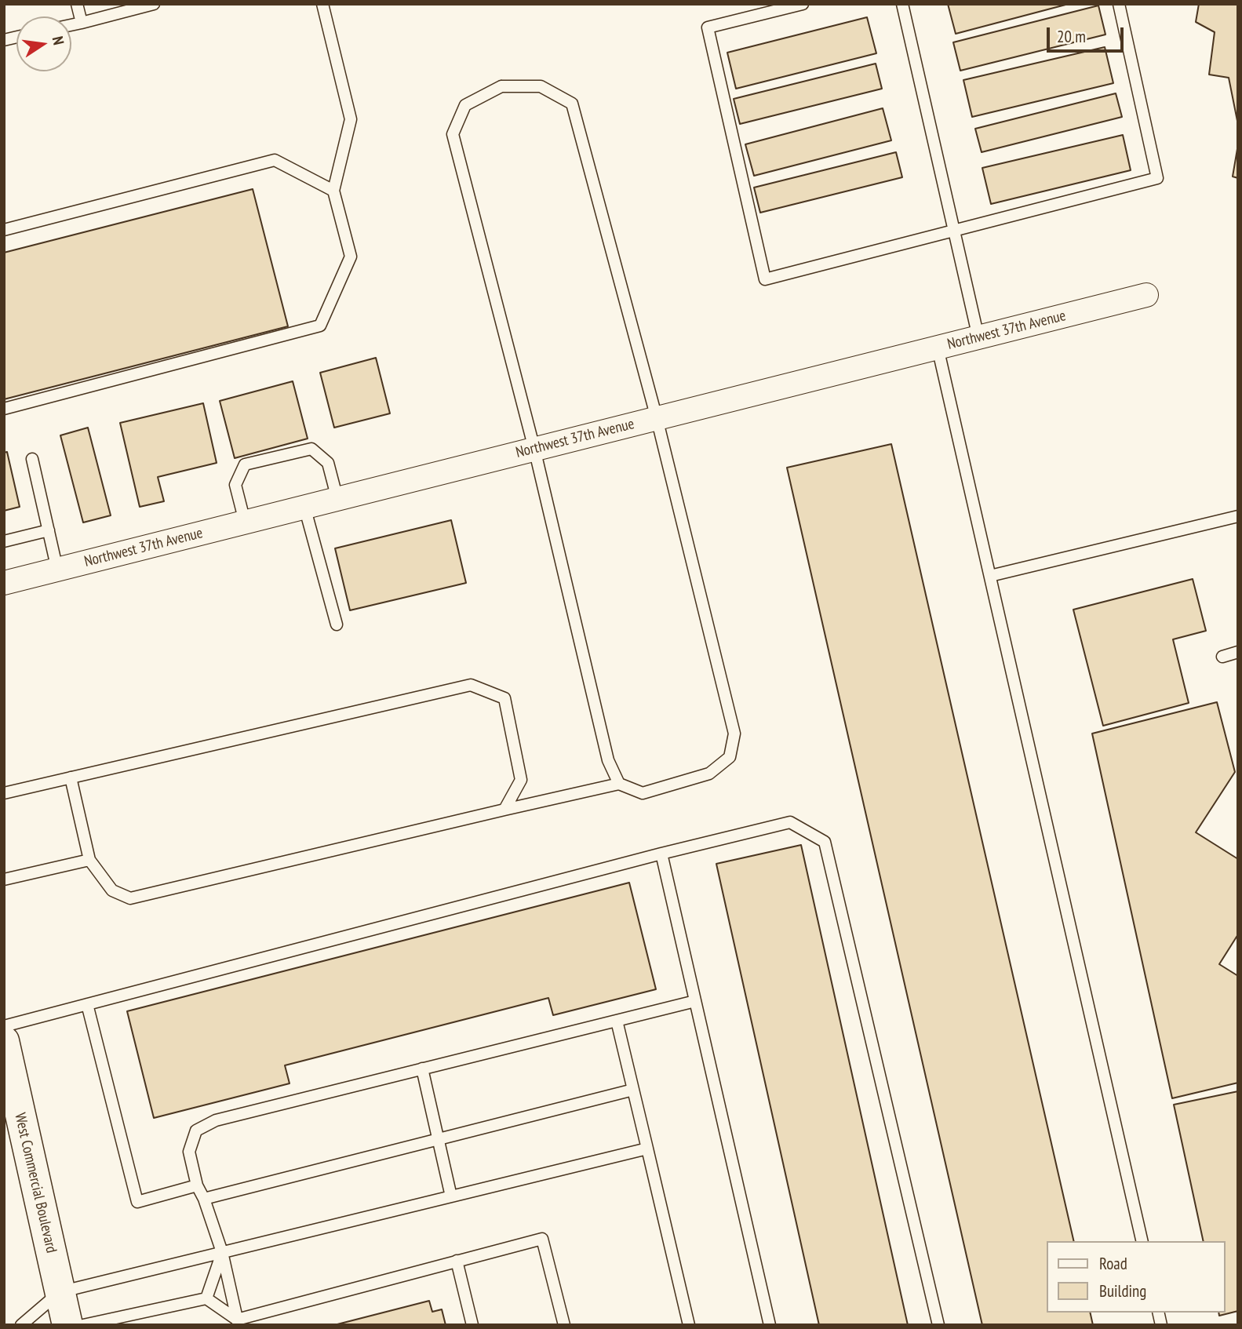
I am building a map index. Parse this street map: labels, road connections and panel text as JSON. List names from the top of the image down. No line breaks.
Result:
{"streets":{"highway":["West Commercial Boulevard"],"street":["Northwest 37th Avenue"]},"legend":["Road","Building"],"scale_bar":"20 m","north":"right"}
